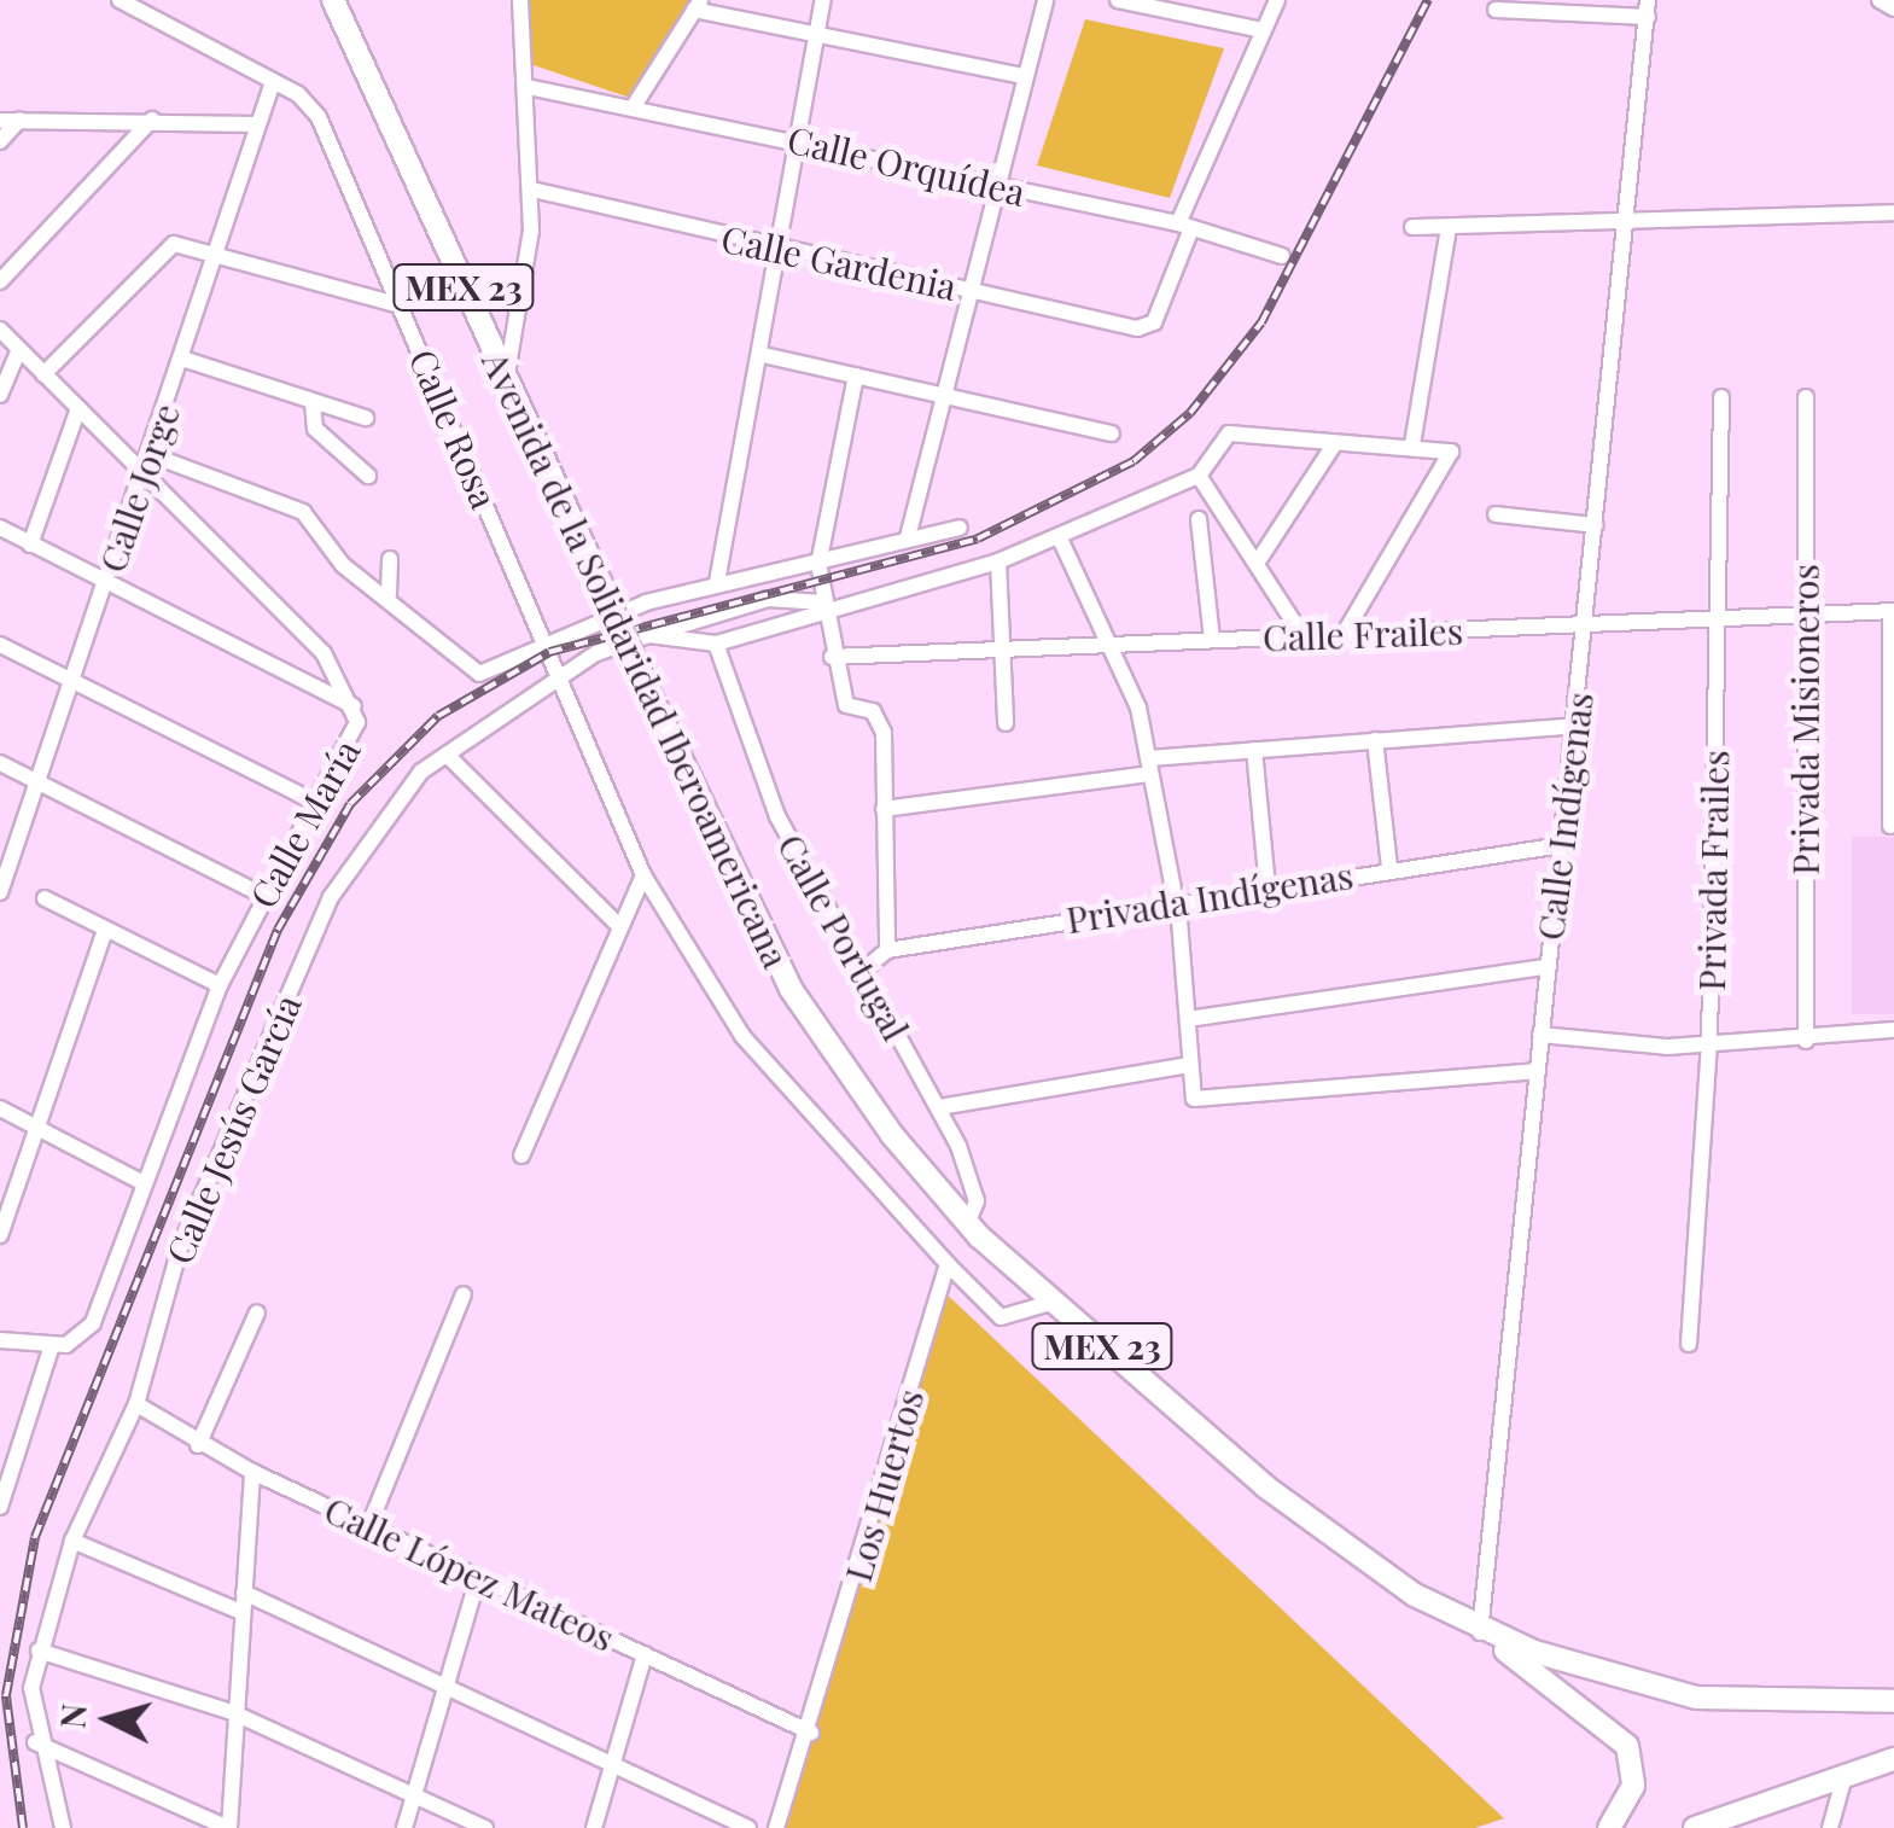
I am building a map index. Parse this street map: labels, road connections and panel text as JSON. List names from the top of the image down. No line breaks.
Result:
{"streets":{"highway":["MEX 23","Avenida de la Solidaridad Iberoamericana"],"street":["Calle Orquídea","Calle Gardenia","Calle Rosa","Calle Jorge","Calle Frailes","Privada Misioneros","Calle Indígenas","Calle María","Privada Frailes","Privada Indígenas","Calle Portugal","Calle Jesús García","Los Huertos","Calle López Mateos"]},"crossings":[["Calle Orquídea","Calle Gardenia"],["Calle Rosa","Calle Jorge"],["Calle Jorge","Calle María"],["Calle Frailes","Privada Misioneros"],["Calle Frailes","Calle Indígenas"],["Calle Frailes","Privada Frailes"],["Avenida de la Solidaridad Iberoamericana","Calle Indígenas"],["Avenida de la Solidaridad Iberoamericana","Calle Portugal"],["Calle Indígenas","Privada Indígenas"],["Calle Jesús García","Calle López Mateos"],["Los Huertos","Calle López Mateos"]],"north":"left"}
